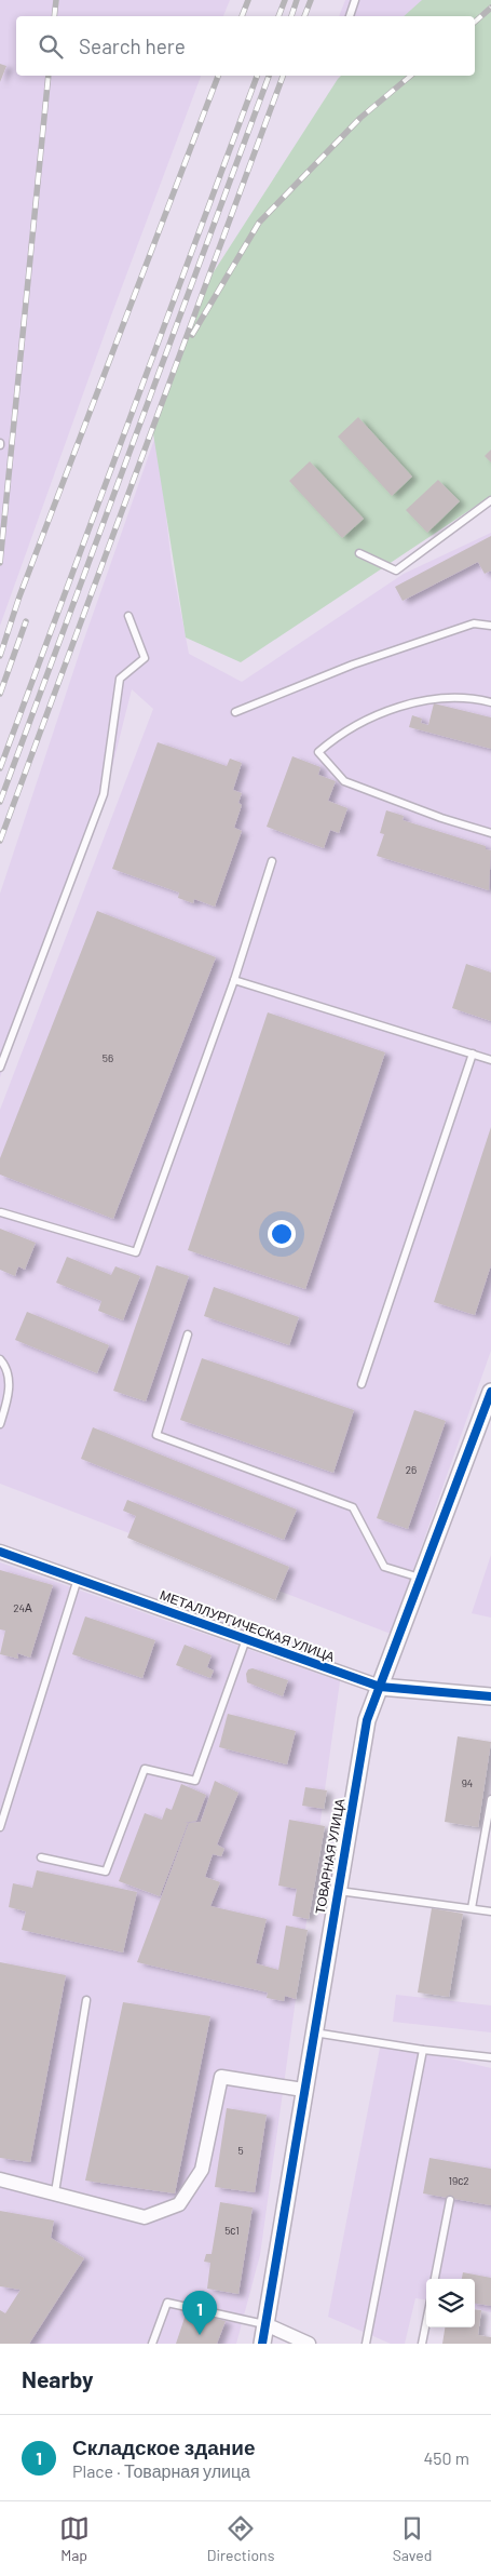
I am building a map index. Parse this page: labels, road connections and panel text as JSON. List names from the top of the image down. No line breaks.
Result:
{"streets":{"street":["МЕТАЛЛУРГИЧЕСКАЯ УЛИЦА","ТОВАРНАЯ УЛИЦА"]},"crossings":[["МЕТАЛЛУРГИЧЕСКАЯ УЛИЦА","ТОВАРНАЯ УЛИЦА"]],"house_numbers":["56","26","24А","94","5","19с2","5с1"],"page":{"search":"Search here","pins":"1","heading":"Nearby","list":[{"mark":"1","name":"Складское здание","note":"Place · Товарная улица","value":"450 m"}],"nav":["Map","Directions","Saved"]}}
